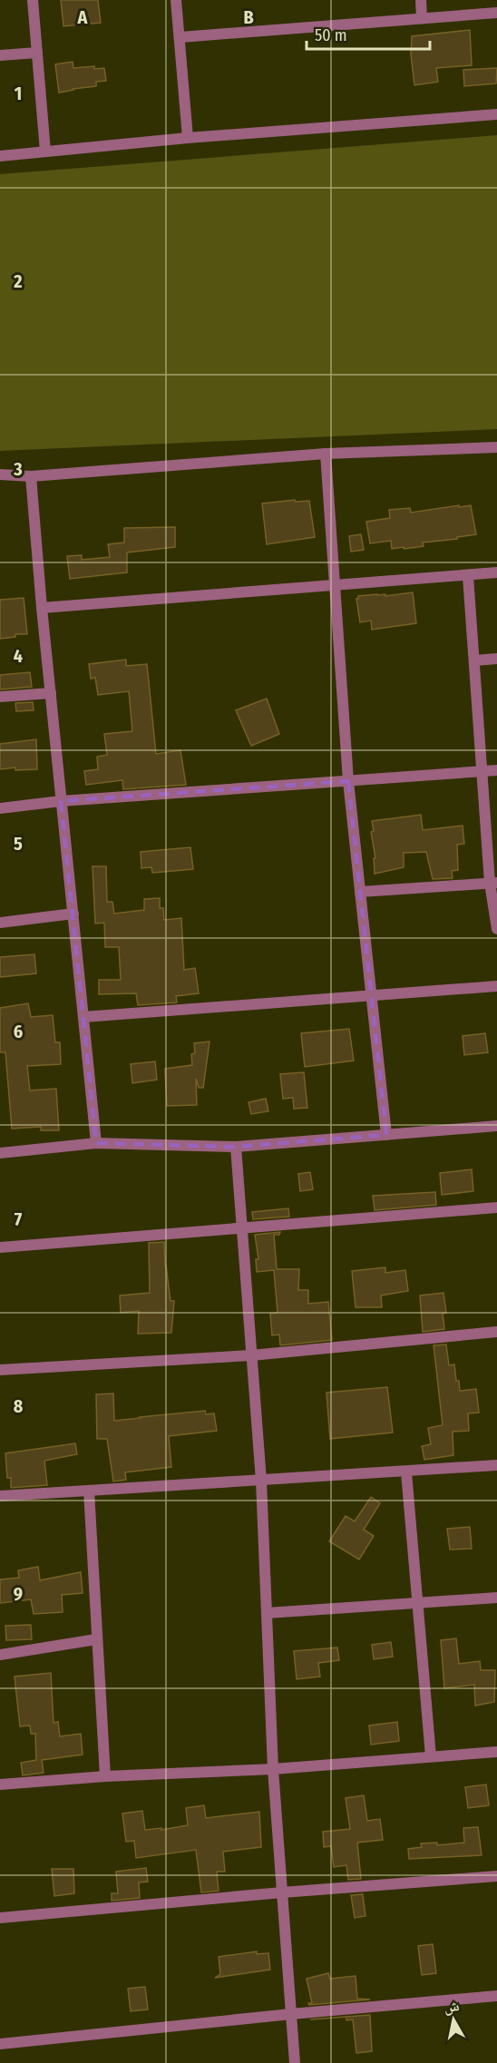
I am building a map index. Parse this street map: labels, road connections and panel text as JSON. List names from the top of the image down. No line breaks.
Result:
{"scale_bar":"50 m","north":"top","grid":{"columns":["A","B"],"rows":["1","2","3","4","5","6","7","8","9"]}}
